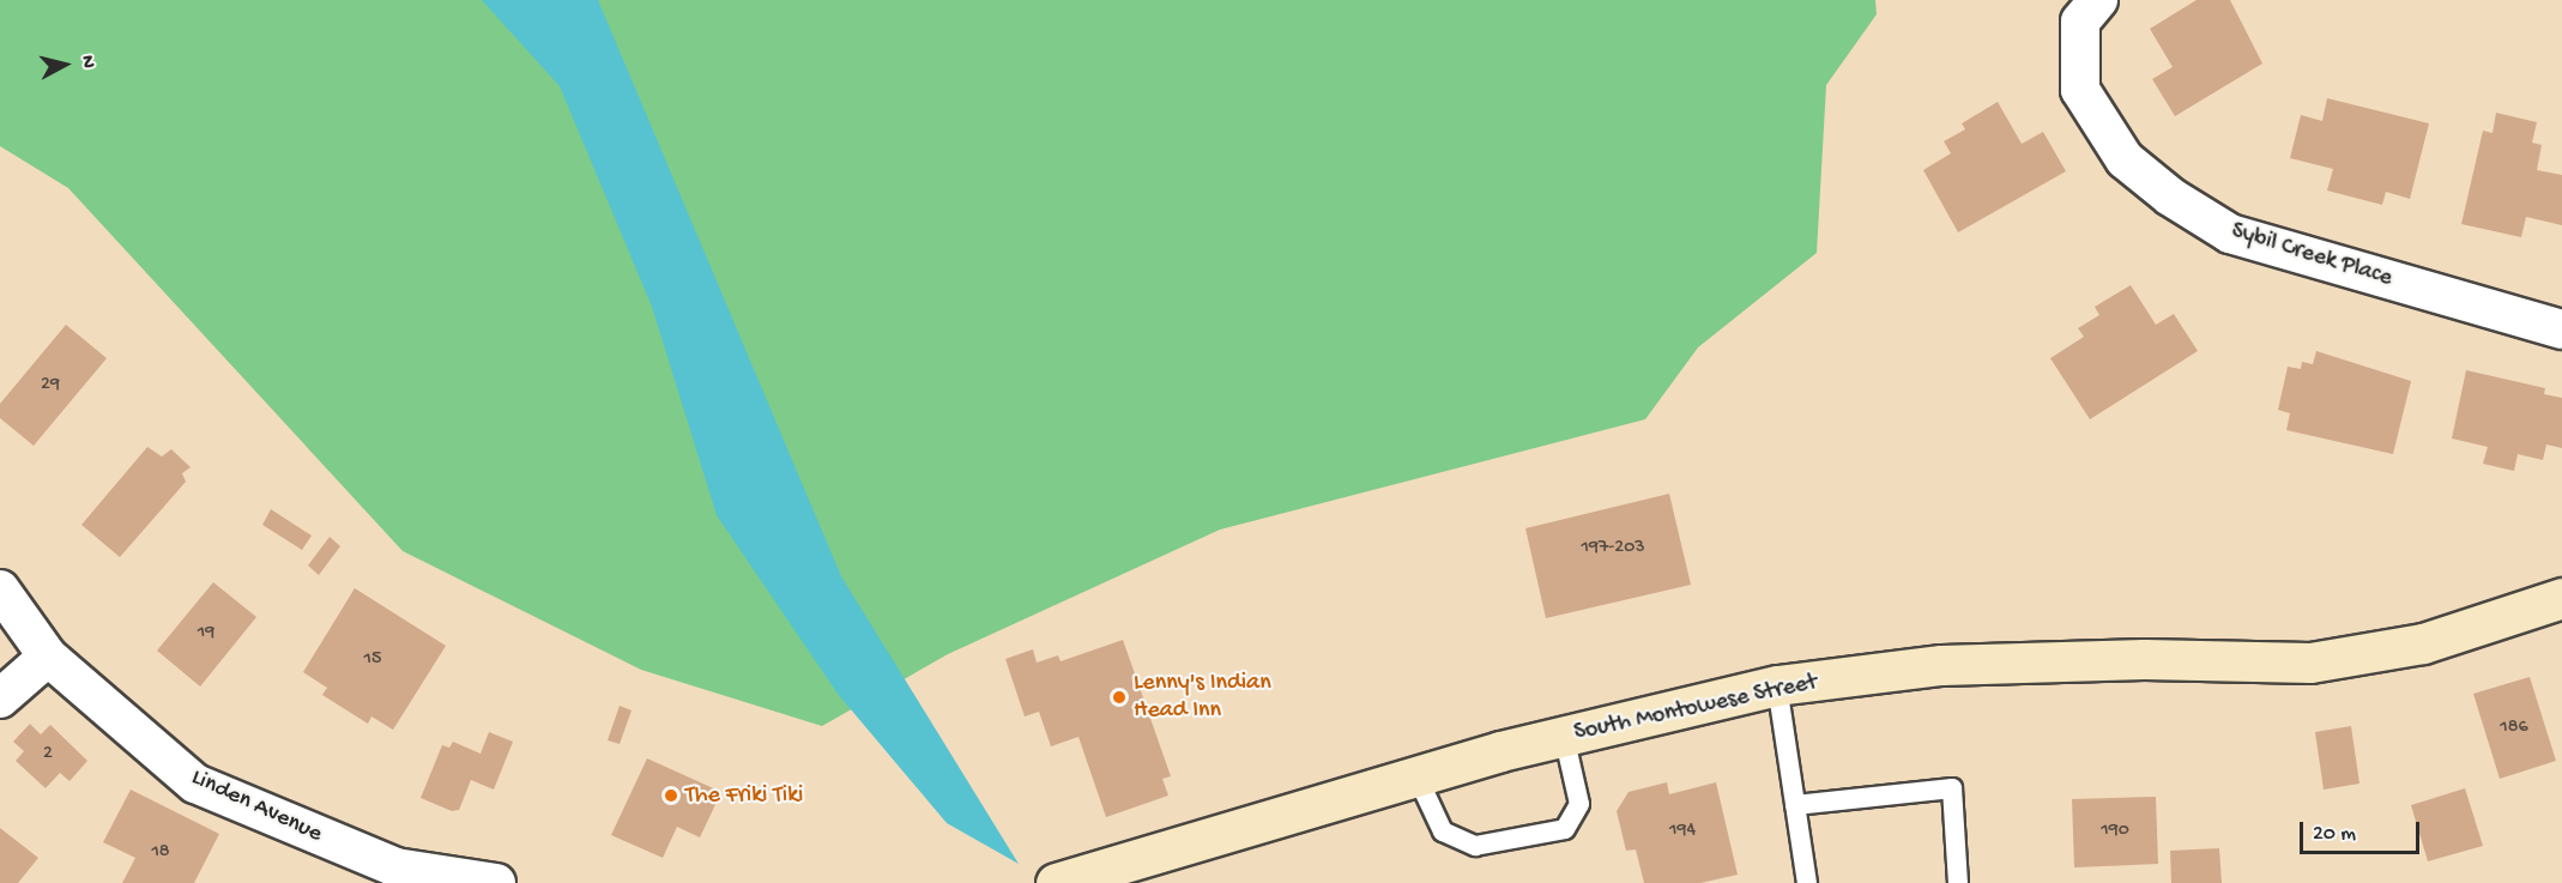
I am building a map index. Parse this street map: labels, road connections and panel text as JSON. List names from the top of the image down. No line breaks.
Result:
{"streets":{"main road":["South Montowese Street"],"street":["Sybil Creek Place","Linden Avenue"]},"places":["Lenny's Indian Head Inn","The Friki Tiki"],"house_numbers":["29","197-203","19","15","186","2","194","190","18"],"scale_bar":"20 m","north":"right"}
